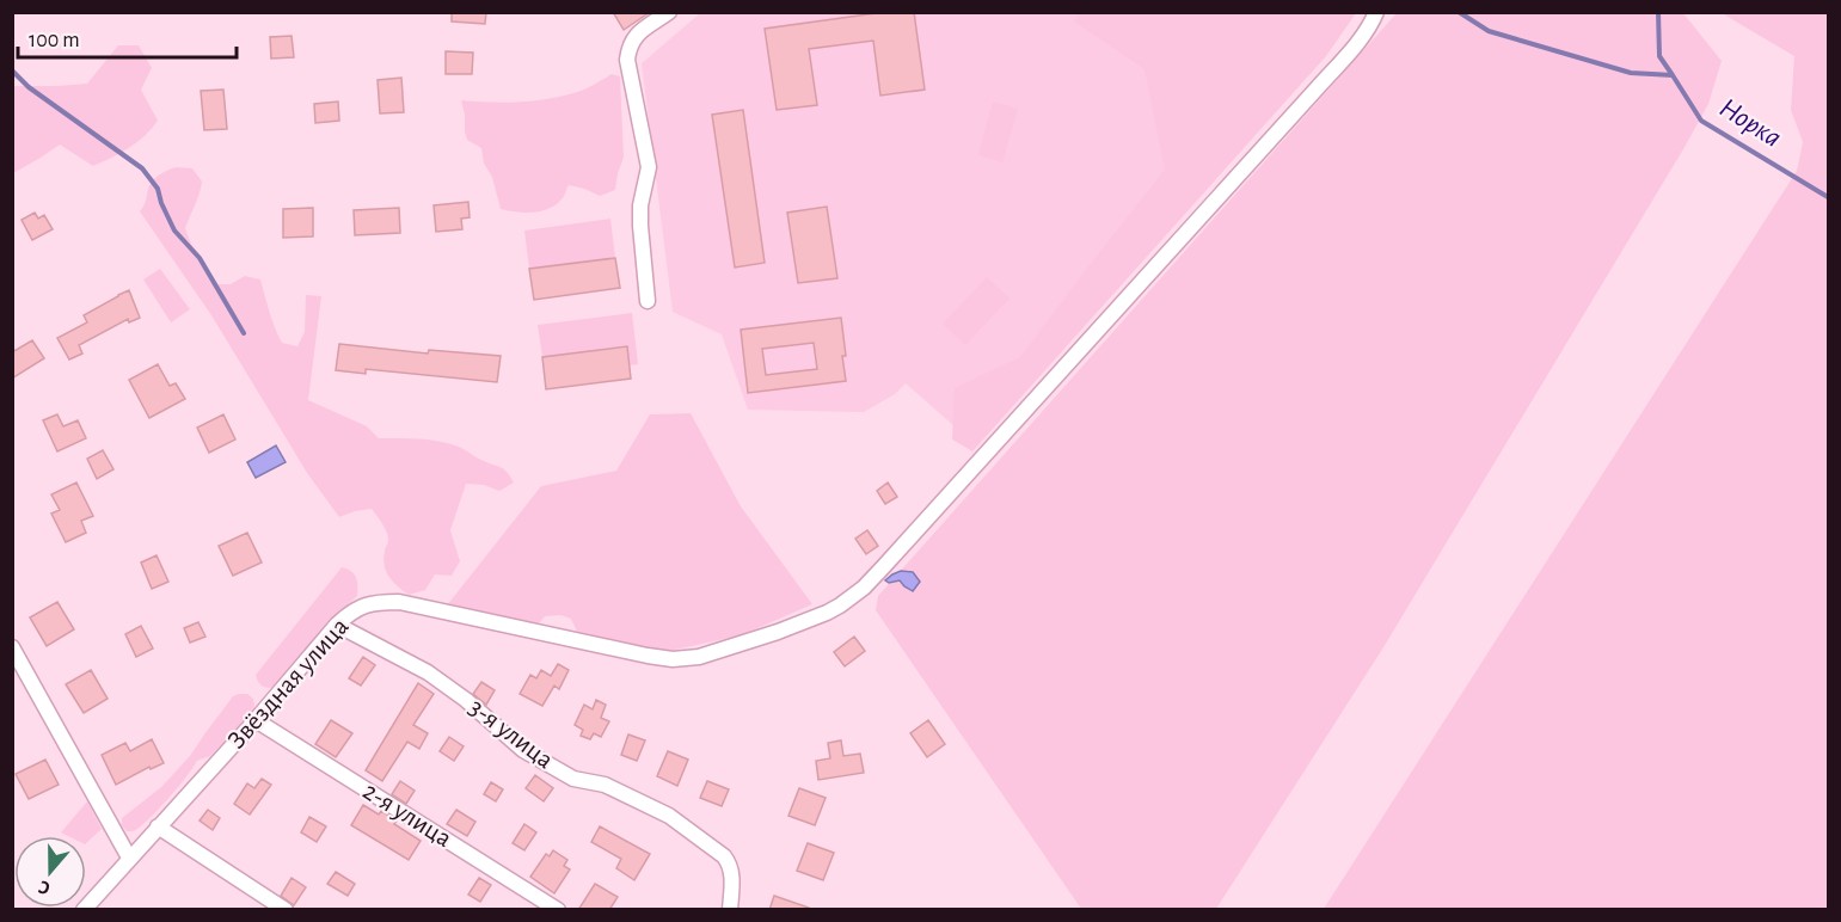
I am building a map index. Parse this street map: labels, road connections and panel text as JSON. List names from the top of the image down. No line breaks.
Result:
{"streets":{"street":["Звёздная улица","3-я улица","2-я улица"]},"crossings":[["Звёздная улица","3-я улица"],["Звёздная улица","2-я улица"]],"water":["Норка"],"scale_bar":"100 m","north":"bottom"}
